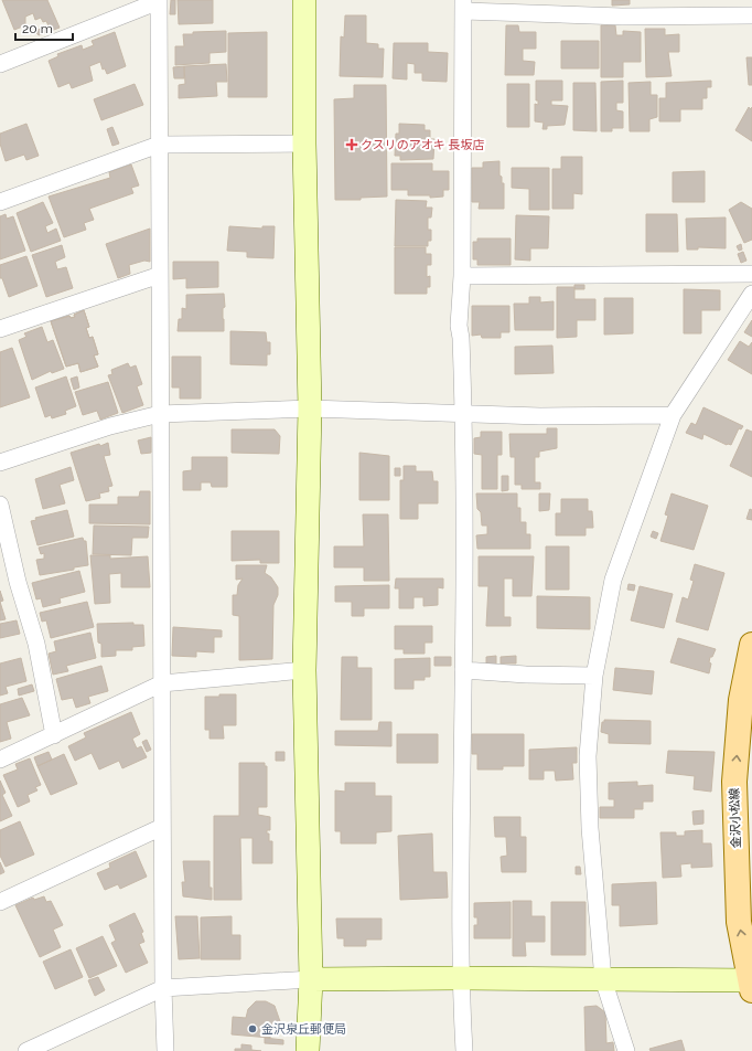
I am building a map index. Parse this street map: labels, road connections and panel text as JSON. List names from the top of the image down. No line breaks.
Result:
{"streets":{"main road":["金沢小松線"]},"one_way":["金沢小松線"],"places":{"health":["クスリのアオキ 長坂店"],"other":["金沢泉丘郵便局"]},"scale_bar":"20 m"}
